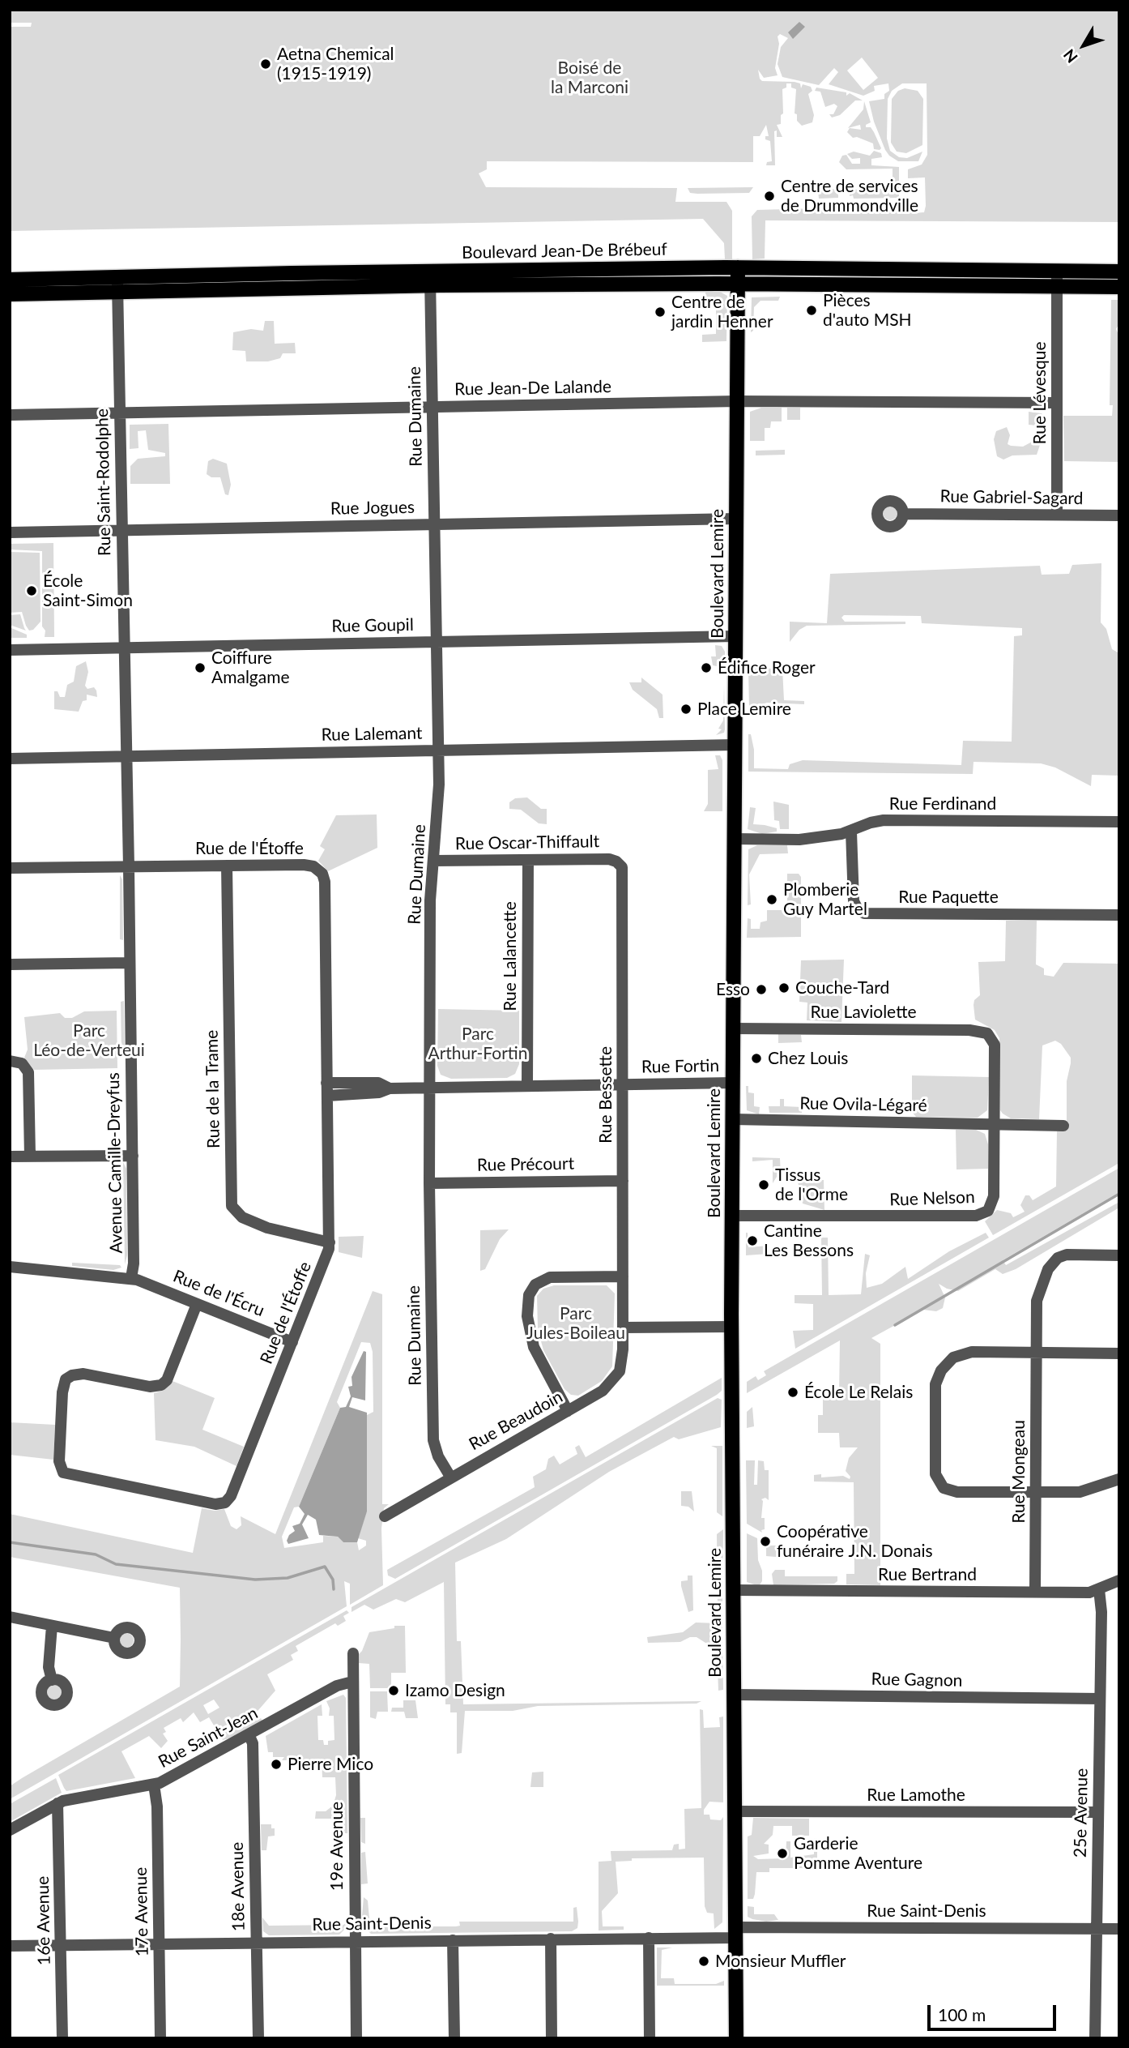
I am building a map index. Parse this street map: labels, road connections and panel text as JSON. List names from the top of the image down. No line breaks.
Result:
{"streets":{"main road":["Boulevard Jean-De Brébeuf","Boulevard Lemire"],"street":["Rue Jean-De Lalande","Rue Lévesque","Rue Dumaine","Rue Saint-Rodolphe","Rue Gabriel-Sagard","Rue Jogues","Rue Goupil","Rue Lalemant","Rue Ferdinand","Rue Oscar-Thiffault","Rue de l'Étoffe","Rue Paquette","Rue Lalancette","Rue Laviolette","Rue Fortin","Rue de la Trame","Rue Bessette","Rue Ovila-Légaré","Avenue Camille-Dreyfus","Rue Précourt","Rue Nelson","Rue de l'Écru","Rue Beaudoin","Rue Mongeau","Rue Bertrand","Rue Gagnon","Rue Saint-Jean","Rue Lamothe","25e Avenue","19e Avenue","18e Avenue","Rue Saint-Denis","17e Avenue","16e Avenue"]},"crossings":[["Boulevard Jean-De Brébeuf","Rue Lévesque"],["Boulevard Jean-De Brébeuf","Rue Dumaine"],["Boulevard Jean-De Brébeuf","Rue Saint-Rodolphe"],["Boulevard Jean-De Brébeuf","Boulevard Lemire"],["Rue Jean-De Lalande","Rue Lévesque"],["Rue Jean-De Lalande","Rue Dumaine"],["Rue Jean-De Lalande","Rue Saint-Rodolphe"],["Rue Jean-De Lalande","Boulevard Lemire"],["Rue Lévesque","Rue Gabriel-Sagard"],["Rue Dumaine","Rue Jogues"],["Rue Dumaine","Rue Goupil"],["Rue Dumaine","Rue Lalemant"],["Rue Dumaine","Rue Oscar-Thiffault"],["Rue Dumaine","Rue Fortin"],["Rue Dumaine","Rue Précourt"],["Rue Dumaine","Rue Beaudoin"],["Rue Saint-Rodolphe","Rue Jogues"],["Rue Saint-Rodolphe","Rue Goupil"],["Rue Saint-Rodolphe","Rue Lalemant"],["Rue Saint-Rodolphe","Avenue Camille-Dreyfus"],["Rue Jogues","Boulevard Lemire"],["Boulevard Lemire","Rue Goupil"],["Boulevard Lemire","Rue Lalemant"],["Boulevard Lemire","Rue Ferdinand"],["Boulevard Lemire","Rue Laviolette"],["Boulevard Lemire","Rue Fortin"],["Boulevard Lemire","Rue Ovila-Légaré"],["Boulevard Lemire","Rue Nelson"],["Boulevard Lemire","Rue Bertrand"],["Boulevard Lemire","Rue Gagnon"],["Boulevard Lemire","Rue Lamothe"],["Boulevard Lemire","Rue Saint-Denis"],["Rue Lalemant","Avenue Camille-Dreyfus"],["Rue Ferdinand","Rue Paquette"],["Rue Oscar-Thiffault","Rue Lalancette"],["Rue Oscar-Thiffault","Rue Bessette"],["Rue de l'Étoffe","Rue Fortin"],["Rue de l'Étoffe","Rue de la Trame"],["Rue de l'Étoffe","Avenue Camille-Dreyfus"],["Rue de l'Étoffe","Rue de l'Écru"],["Rue Lalancette","Rue Fortin"],["Rue Laviolette","Rue Nelson"],["Rue Fortin","Rue Bessette"],["Rue Bessette","Rue Précourt"],["Rue Bessette","Rue Beaudoin"],["Rue Ovila-Légaré","Rue Nelson"],["Avenue Camille-Dreyfus","Rue de l'Écru"],["Rue Mongeau","Rue Bertrand"],["Rue Bertrand","25e Avenue"],["Rue Gagnon","25e Avenue"],["Rue Saint-Jean","19e Avenue"],["Rue Saint-Jean","18e Avenue"],["Rue Saint-Jean","17e Avenue"],["Rue Saint-Jean","16e Avenue"],["Rue Lamothe","25e Avenue"],["25e Avenue","Rue Saint-Denis"],["19e Avenue","Rue Saint-Denis"],["18e Avenue","Rue Saint-Denis"],["Rue Saint-Denis","17e Avenue"],["Rue Saint-Denis","16e Avenue"]],"parks":["Boisé de la Marconi","Parc Léo-de-Verteui","Parc Arthur-Fortin","Parc Jules-Boileau"],"places":["Aetna Chemical (1915-1919)","Centre de services de Drummondville","Pièces d'auto MSH","Centre de jardin Henner","École Saint-Simon","Coiffure Amalgame","Édifice Roger","Place Lemire","Plomberie Guy Martel","Couche-Tard","Esso","Chez Louis","Tissus de l'Orme","Cantine Les Bessons","École Le Relais","Coopérative funéraire J.N. Donais","Izamo Design","Pierre Mico","Garderie Pomme Aventure","Monsieur Muffler"],"scale_bar":"100 m","north":"bottom left"}
